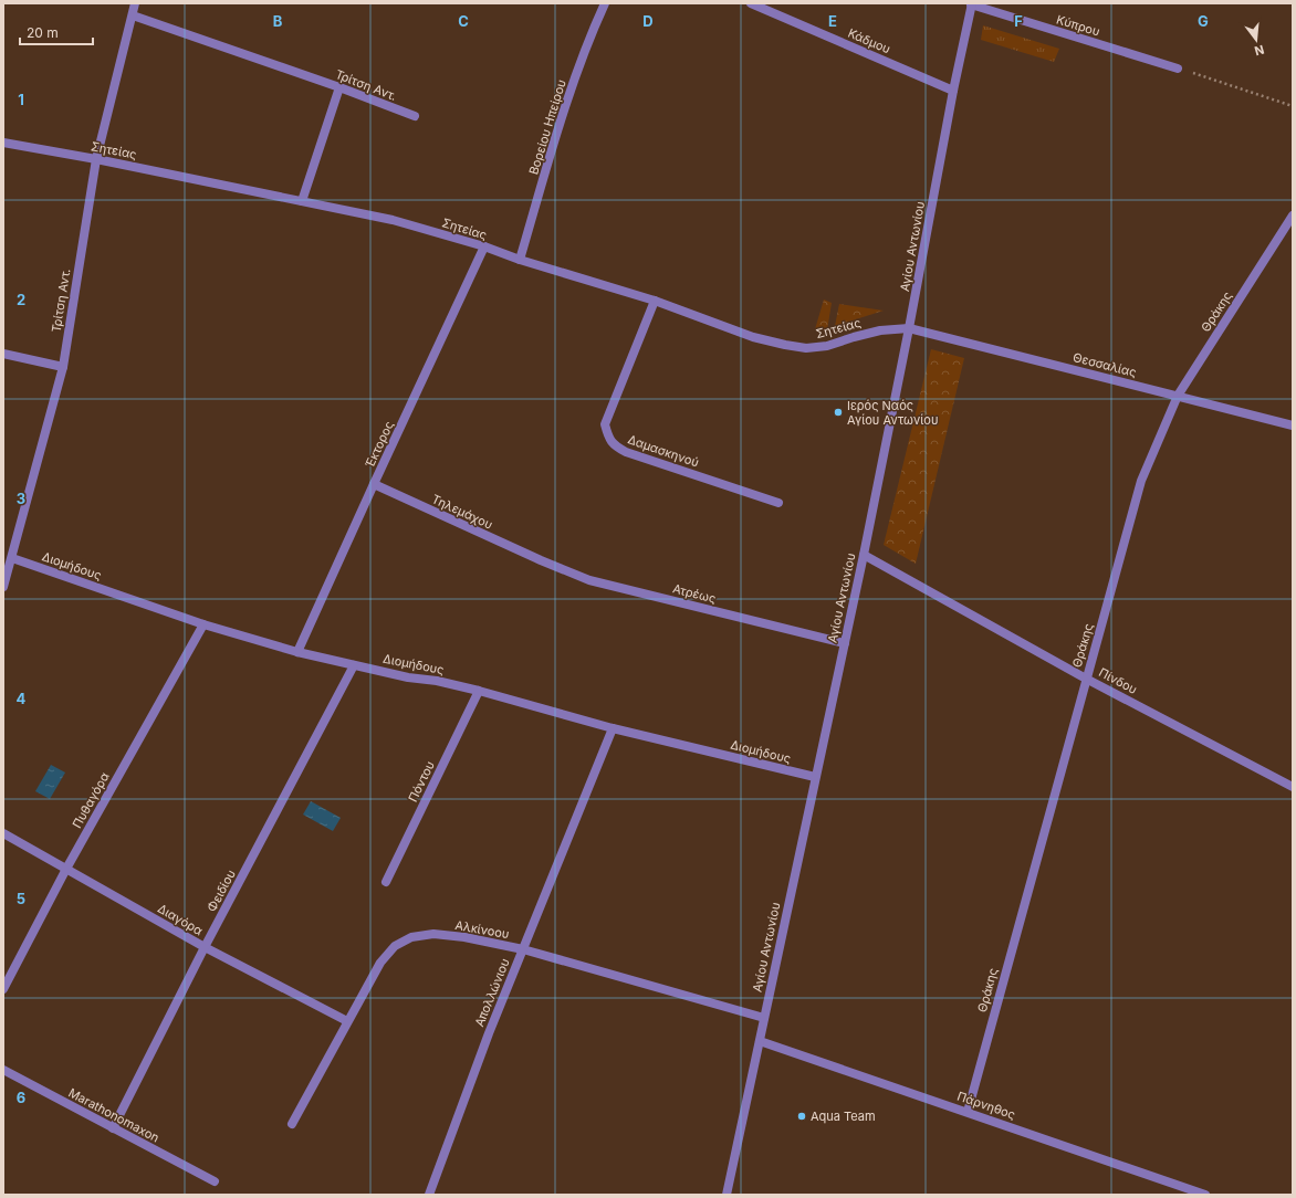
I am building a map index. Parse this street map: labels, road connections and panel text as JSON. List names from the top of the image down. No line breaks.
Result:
{"streets":{"street":["Κύπρου","Κάδμου","Τρίτση Αντ.","Βορείου Ηπείρου","Σητείας","Αγίου Αντωνίου","Θράκης","Θεσσαλίας","Έκτορος","Δαμασκηνού","Τηλεμάχου","Διομήδους","Ατρέως","Πίνδου","Πόντου","Πυθαγόρα","Φειδίου","Διαγόρα","Αλκίνοου","Απολλώνιου","Πάρνηθος","Marathonomaxon"]},"crossings":[["Κύπρου","Αγίου Αντωνίου"],["Κάδμου","Αγίου Αντωνίου"],["Τρίτση Αντ.","Σητείας"],["Τρίτση Αντ.","Διομήδους"],["Βορείου Ηπείρου","Σητείας"],["Σητείας","Αγίου Αντωνίου"],["Σητείας","Θεσσαλίας"],["Σητείας","Έκτορος"],["Σητείας","Δαμασκηνού"],["Αγίου Αντωνίου","Θεσσαλίας"],["Αγίου Αντωνίου","Διομήδους"],["Αγίου Αντωνίου","Ατρέως"],["Αγίου Αντωνίου","Πίνδου"],["Αγίου Αντωνίου","Αλκίνοου"],["Αγίου Αντωνίου","Πάρνηθος"],["Θράκης","Θεσσαλίας"],["Θράκης","Πίνδου"],["Θράκης","Πάρνηθος"],["Έκτορος","Τηλεμάχου"],["Έκτορος","Διομήδους"],["Τηλεμάχου","Ατρέως"],["Διομήδους","Πόντου"],["Διομήδους","Πυθαγόρα"],["Διομήδους","Φειδίου"],["Διομήδους","Απολλώνιου"],["Πυθαγόρα","Διαγόρα"],["Φειδίου","Διαγόρα"],["Φειδίου","Marathonomaxon"],["Διαγόρα","Αλκίνοου"],["Αλκίνοου","Απολλώνιου"]],"places":["Ιερός Ναός Αγίου Αντωνίου","Aqua Team"],"scale_bar":"20 m","north":"bottom","grid":{"columns":["B","C","D","E","F","G"],"rows":["1","2","3","4","5","6"]}}
